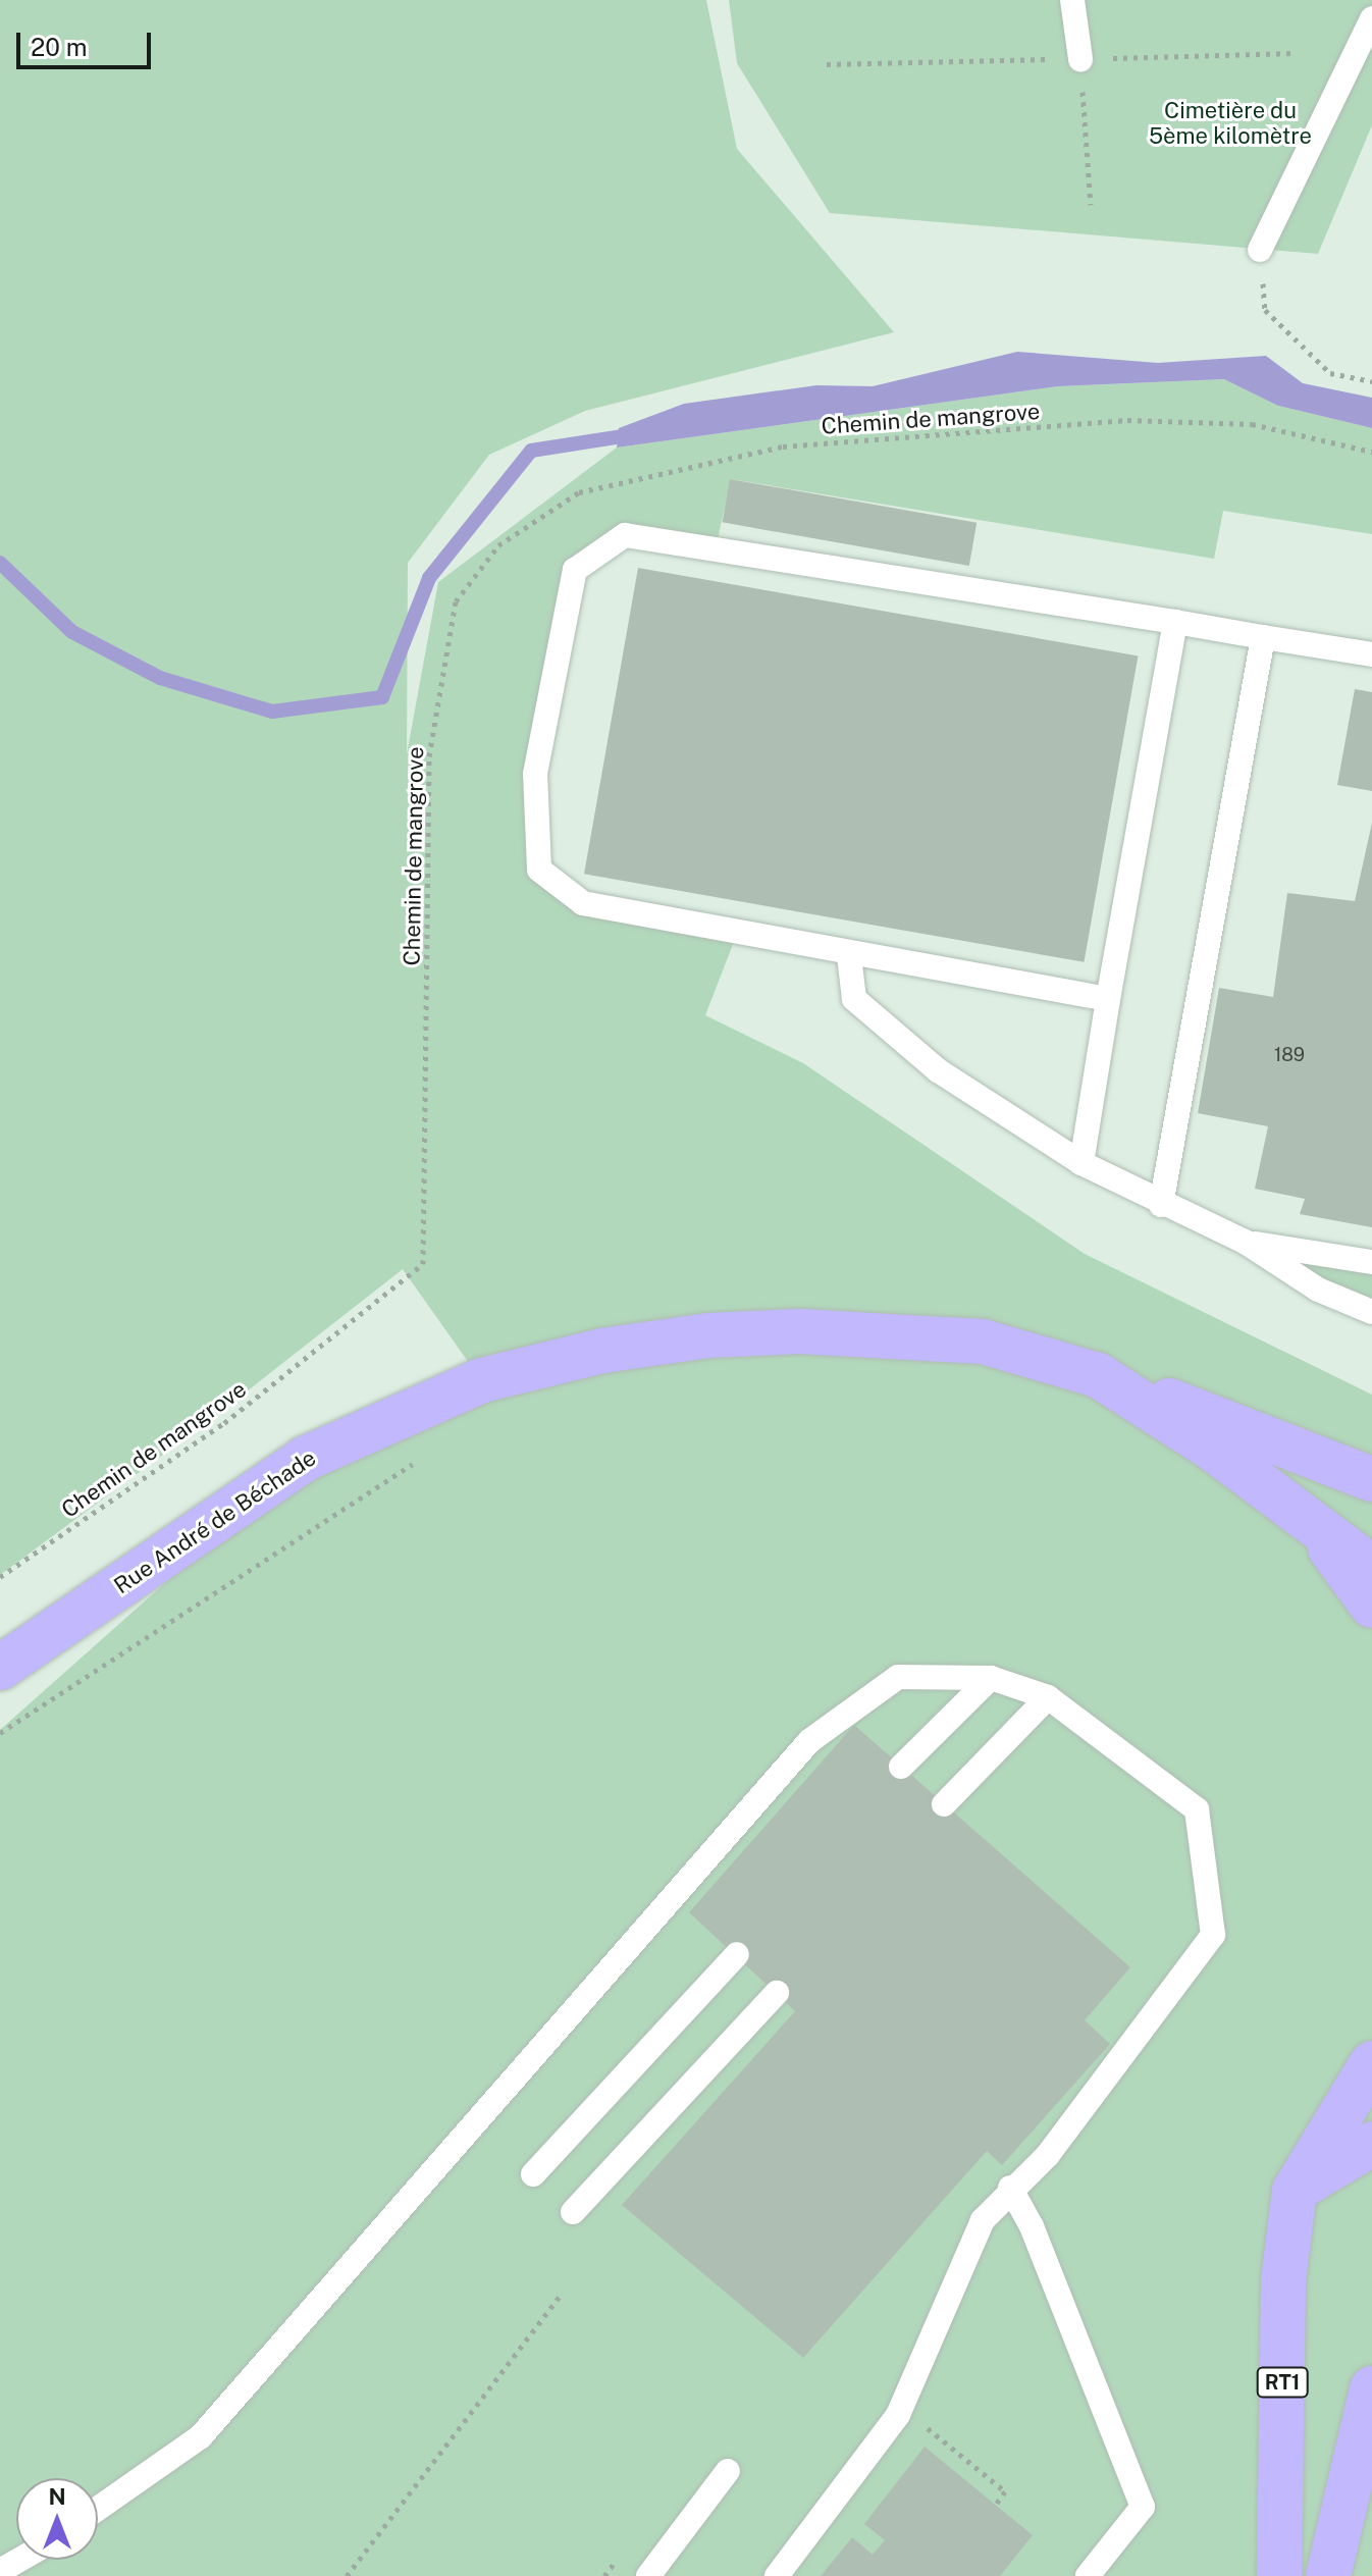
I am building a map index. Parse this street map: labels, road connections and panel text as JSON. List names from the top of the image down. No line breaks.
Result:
{"streets":{"main road":["Rue André de Béchade","RT1"],"path":["Chemin de mangrove"]},"parks":["Cimetière du 5ème kilomètre"],"house_numbers":["189"],"scale_bar":"20 m","north":"top"}
